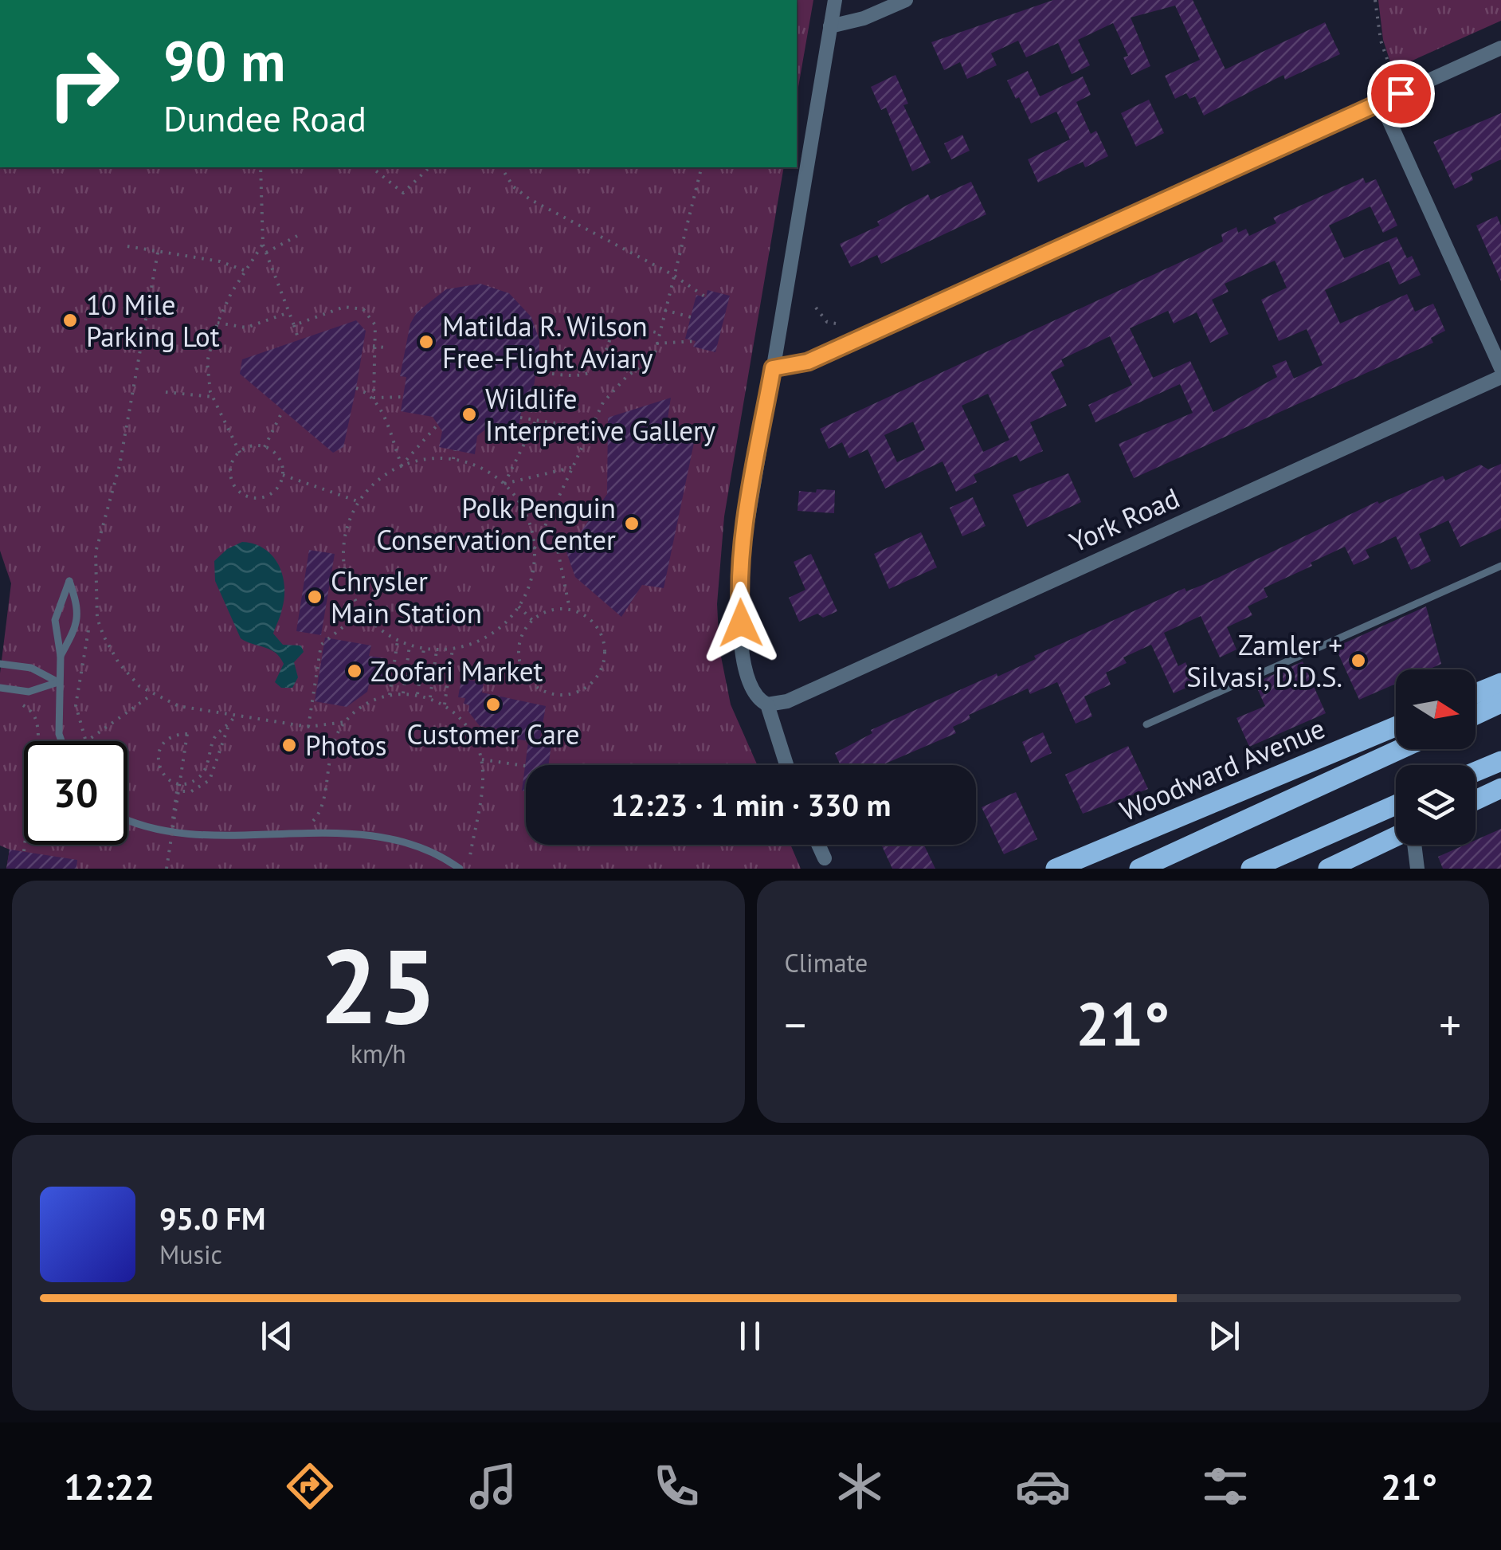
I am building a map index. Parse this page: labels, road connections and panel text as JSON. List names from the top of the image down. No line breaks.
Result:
{"streets":{"main road":["Woodward Avenue"],"street":["York Road"]},"places":["10 Mile Parking Lot","Matilda R. Wilson Free-Flight Aviary","Wildlife Interpretive Gallery","Polk Penguin Conservation Center","Chrysler Main Station","Zamler + Silvasi, D.D.S.","Zoofari Market","Customer Care","Photos"],"north":"right","page":{"turn":["90 m","Dundee Road"],"limit":"30","trip":"12:23 · 1 min · 330 m","tile":[["25","km/h"],"Climate"],"heat":["−","21°","+"],"song":["95.0 FM","Music"],"tabs":["12:22","21°"]}}
